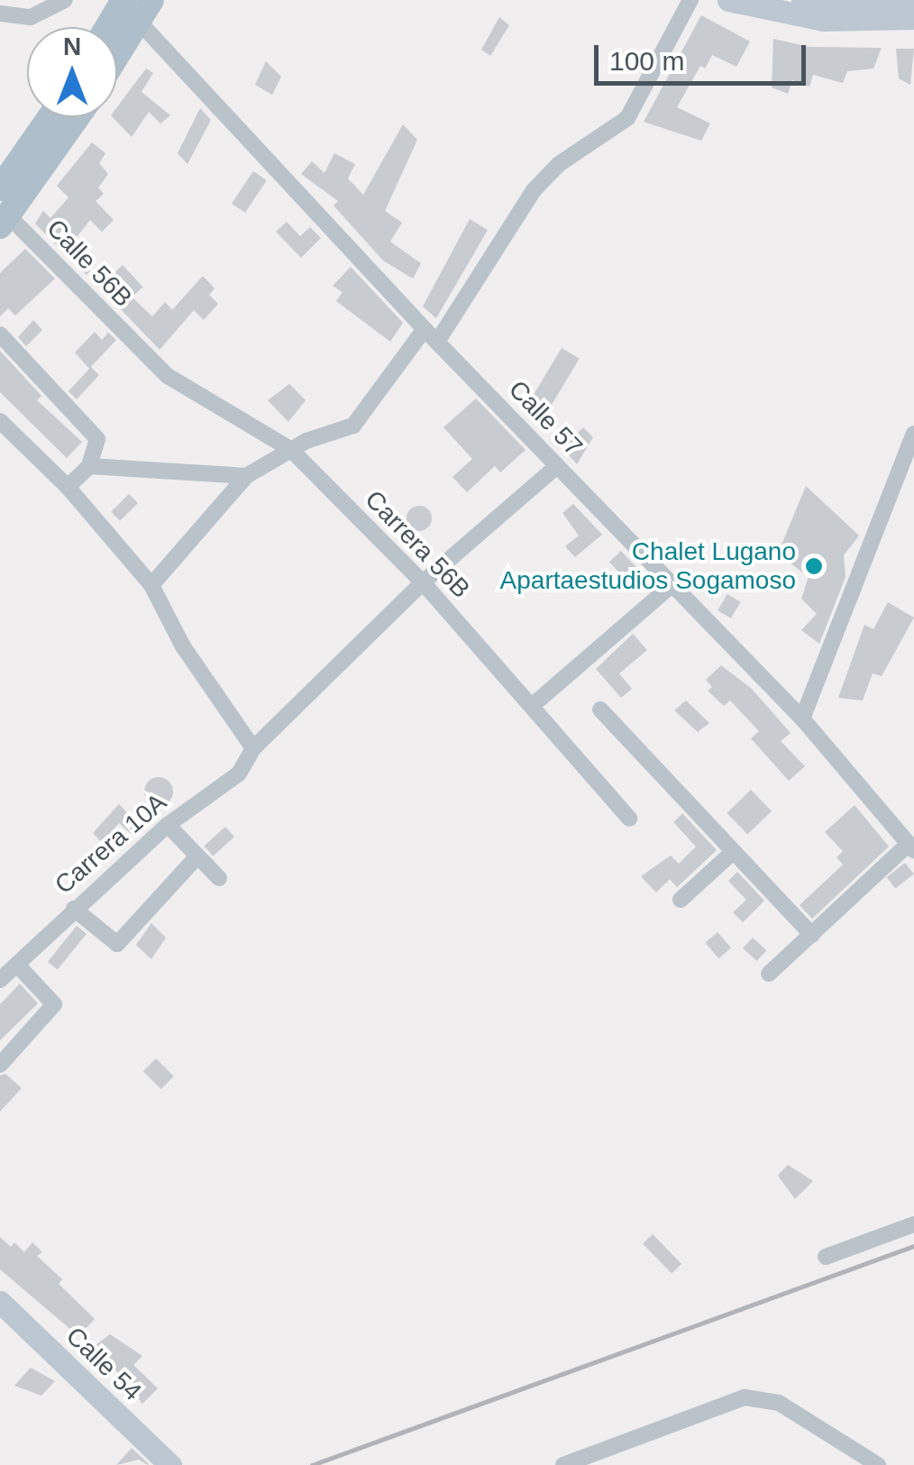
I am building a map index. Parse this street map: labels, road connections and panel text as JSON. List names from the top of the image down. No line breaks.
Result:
{"streets":{"main road":["Calle 54"],"street":["Calle 56B","Calle 57","Carrera 56B","Carrera 10A"]},"crossings":[["Calle 56B","Carrera 56B"],["Calle 57","Carrera 10A"],["Carrera 56B","Carrera 10A"]],"places":["Chalet Lugano Apartaestudios Sogamoso"],"scale_bar":"100 m","north":"top"}
